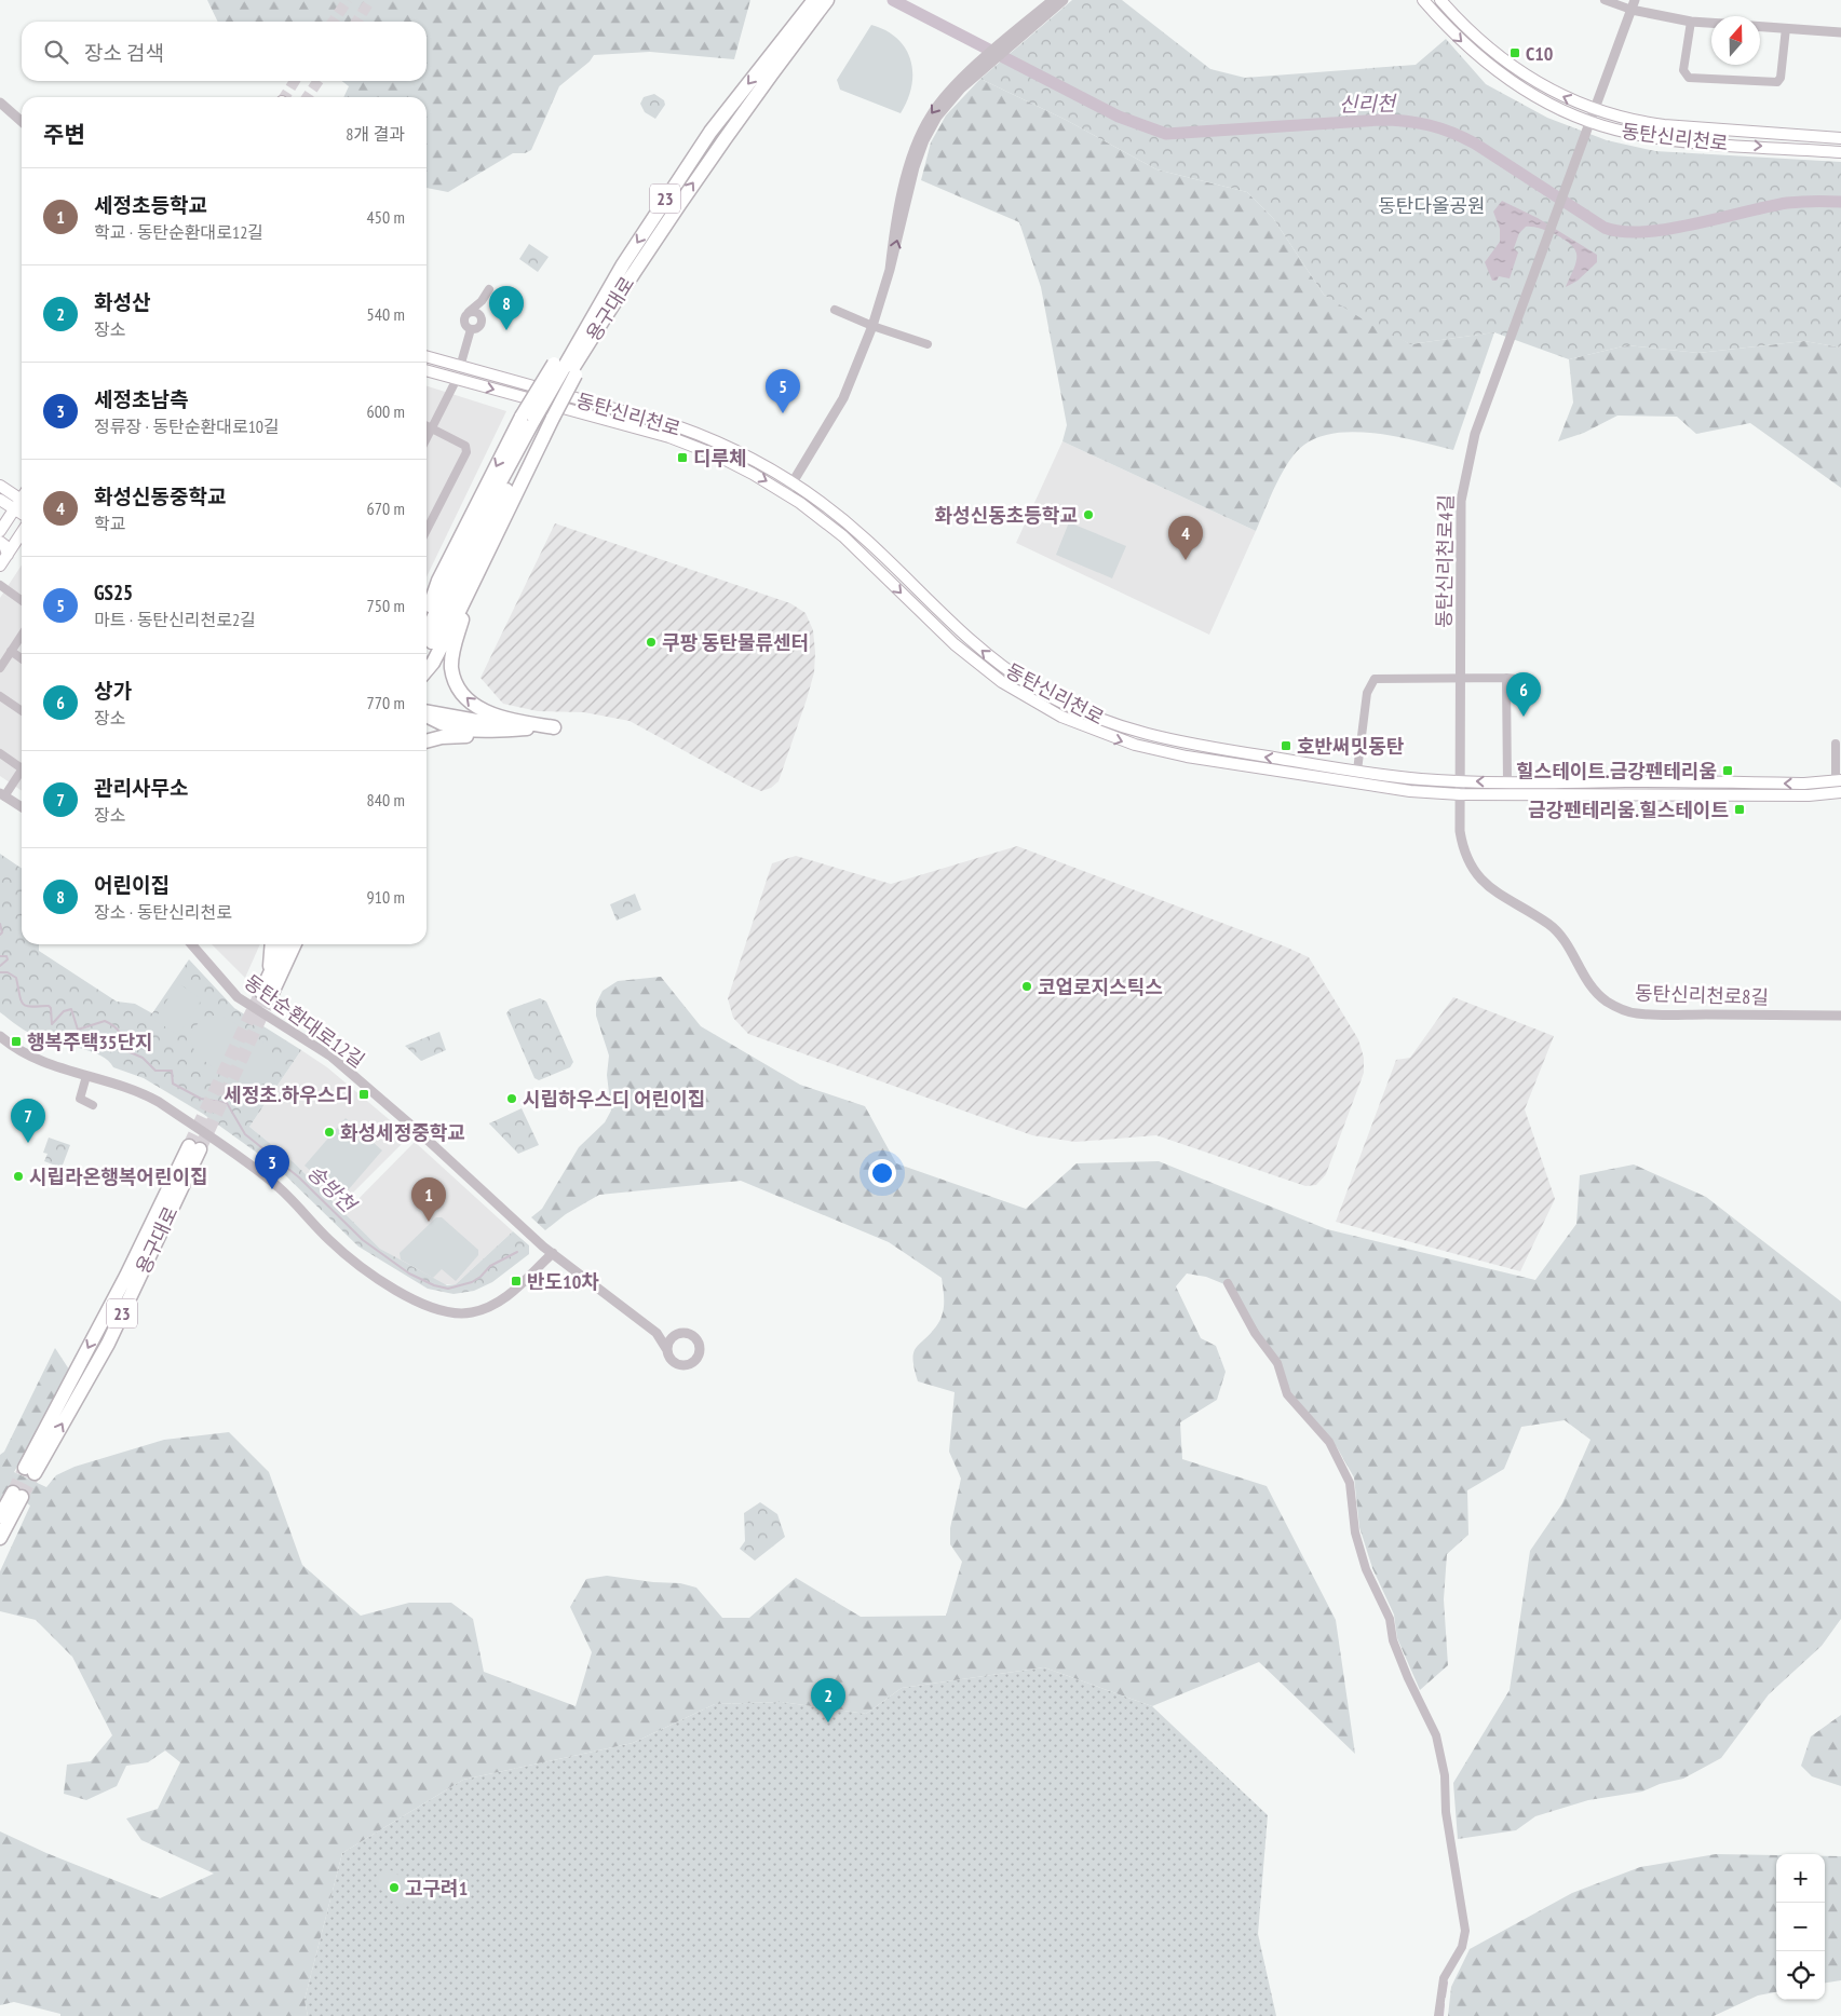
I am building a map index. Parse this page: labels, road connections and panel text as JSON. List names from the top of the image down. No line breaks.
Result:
{"streets":{"highway":["23","용구대로"],"main road":["동탄신리천로"],"street":["동탄신리천로4길","동탄신리천로8길","동탄순환대로12길"]},"crossings":[["동탄신리천로","동탄신리천로4길"],["동탄신리천로","동탄신리천로8길"],["동탄신리천로4길","동탄신리천로8길"]],"water":["신리천","송방천"],"parks":["동탄다올공원"],"places":{"transit":["C10","디루체","호반써밋동탄","힐스테이트.금강펜테리움","금강펜테리움.힐스테이트","행복주택35단지","세정초.하우스디","반도10차"],"other":["화성신동초등학교","쿠팡 동탄물류센터","코업로지스틱스","시립하우스디 어린이집","화성세정중학교","시립라온행복어린이집","고구려1"]},"north":"top","page":{"search":"장소 검색","heading":["주변","8개 결과"],"list":[{"mark":"1","name":"세정초등학교","note":"학교 · 동탄순환대로12길","value":"450 m"},{"mark":"2","name":"화성산","note":"장소","value":"540 m"},{"mark":"3","name":"세정초남측","note":"정류장 · 동탄순환대로10길","value":"600 m"},{"mark":"4","name":"화성신동중학교","note":"학교","value":"670 m"},{"mark":"5","name":"GS25","note":"마트 · 동탄신리천로2길","value":"750 m"},{"mark":"6","name":"상가","note":"장소","value":"770 m"},{"mark":"7","name":"관리사무소","note":"장소","value":"840 m"},{"mark":"8","name":"어린이집","note":"장소 · 동탄신리천로","value":"910 m"}],"pins":["8","5","4","6","7","3","1","2"],"map_buttons":["+","−"]}}
